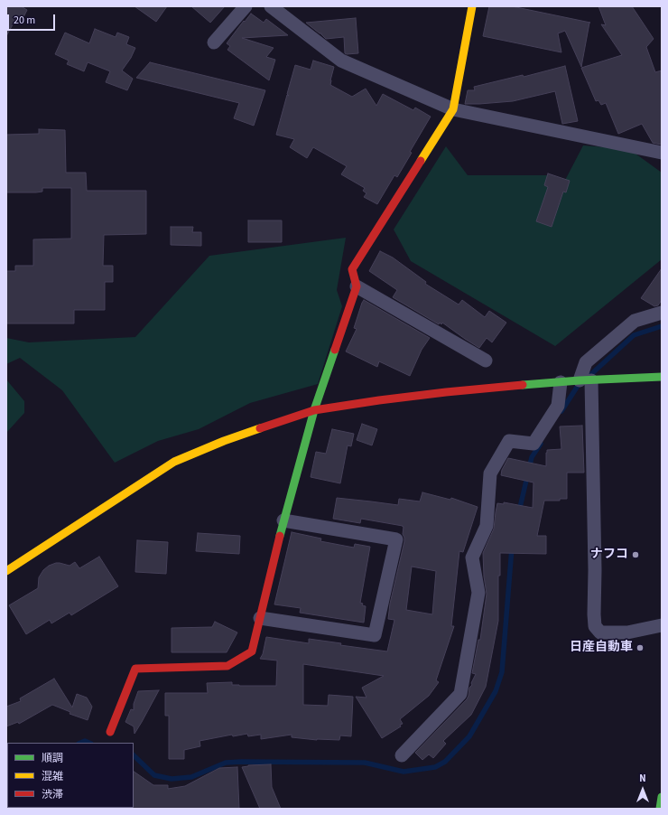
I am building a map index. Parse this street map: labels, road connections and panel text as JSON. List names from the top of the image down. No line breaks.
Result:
{"places":["ナフコ","日産自動車"],"legend":["順調","混雑","渋滞"],"scale_bar":"20 m","north":"top"}
